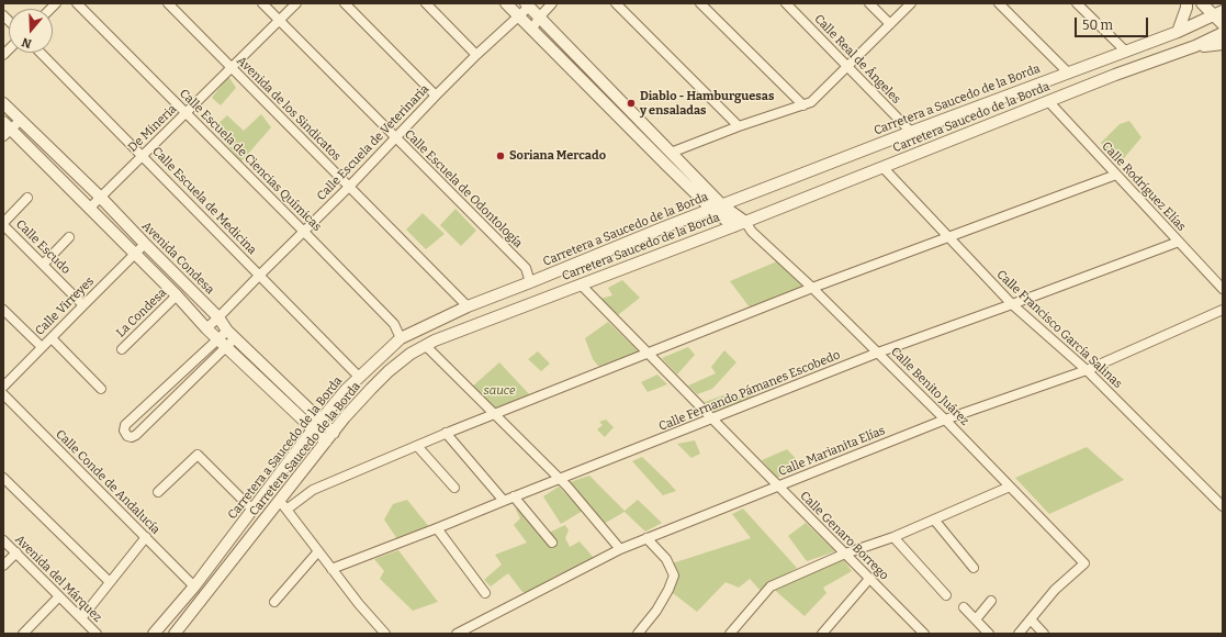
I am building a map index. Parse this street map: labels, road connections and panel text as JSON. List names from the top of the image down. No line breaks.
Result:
{"streets":{"street":["Calle Real de Ángeles","Carretera a Saucedo de la Borda","Avenida de los Sindicatos","Carretera Saucedo de la Borda","De Mineria","Calle Escuela de Veterinaria","Calle Escuela de Ciencias Químicas","Calle Rodríguez Elías","Calle Escuela de Odontología","Calle Escuela de Medicina","Calle Escudo","Avenida Condesa","Calle Virreyes","La Condesa","Calle Francisco García Salinas","Calle Benito Juárez","Calle Fernando Pámanes Escobedo","Calle Marianita Elías","Calle Conde de Andalucía","Calle Genaro Borrego","Avenida del Márquez"]},"crossings":[["Calle Real de Ángeles","Carretera a Saucedo de la Borda"],["Carretera a Saucedo de la Borda","Avenida de los Sindicatos"],["Carretera a Saucedo de la Borda","Calle Escuela de Ciencias Químicas"],["Carretera a Saucedo de la Borda","Calle Escuela de Odontología"],["Carretera a Saucedo de la Borda","Calle Escuela de Medicina"],["Carretera a Saucedo de la Borda","Avenida Condesa"],["Carretera a Saucedo de la Borda","Calle Conde de Andalucía"],["Avenida de los Sindicatos","De Mineria"],["Avenida de los Sindicatos","Calle Escuela de Veterinaria"],["Carretera Saucedo de la Borda","Calle Rodríguez Elías"],["Carretera Saucedo de la Borda","Avenida Condesa"],["Carretera Saucedo de la Borda","Calle Francisco García Salinas"],["Carretera Saucedo de la Borda","Calle Benito Juárez"],["Carretera Saucedo de la Borda","Calle Genaro Borrego"],["De Mineria","Calle Escuela de Ciencias Químicas"],["De Mineria","Calle Escuela de Odontología"],["De Mineria","Calle Escuela de Medicina"],["De Mineria","Avenida Condesa"],["Calle Escuela de Veterinaria","Calle Escuela de Ciencias Químicas"],["Calle Escuela de Veterinaria","Calle Escuela de Odontología"],["Calle Escuela de Veterinaria","Calle Escuela de Medicina"],["Calle Escuela de Veterinaria","Avenida Condesa"],["Calle Rodríguez Elías","Calle Fernando Pámanes Escobedo"],["Calle Escudo","Calle Virreyes"],["Avenida Condesa","Calle Virreyes"],["Calle Francisco García Salinas","Calle Fernando Pámanes Escobedo"],["Calle Francisco García Salinas","Calle Marianita Elías"],["Calle Benito Juárez","Calle Fernando Pámanes Escobedo"],["Calle Benito Juárez","Calle Marianita Elías"],["Calle Fernando Pámanes Escobedo","Calle Genaro Borrego"],["Calle Marianita Elías","Calle Genaro Borrego"]],"parks":["sauce"],"places":["Diablo - Hamburguesas y ensaladas","Soriana Mercado"],"scale_bar":"50 m","north":"bottom"}
